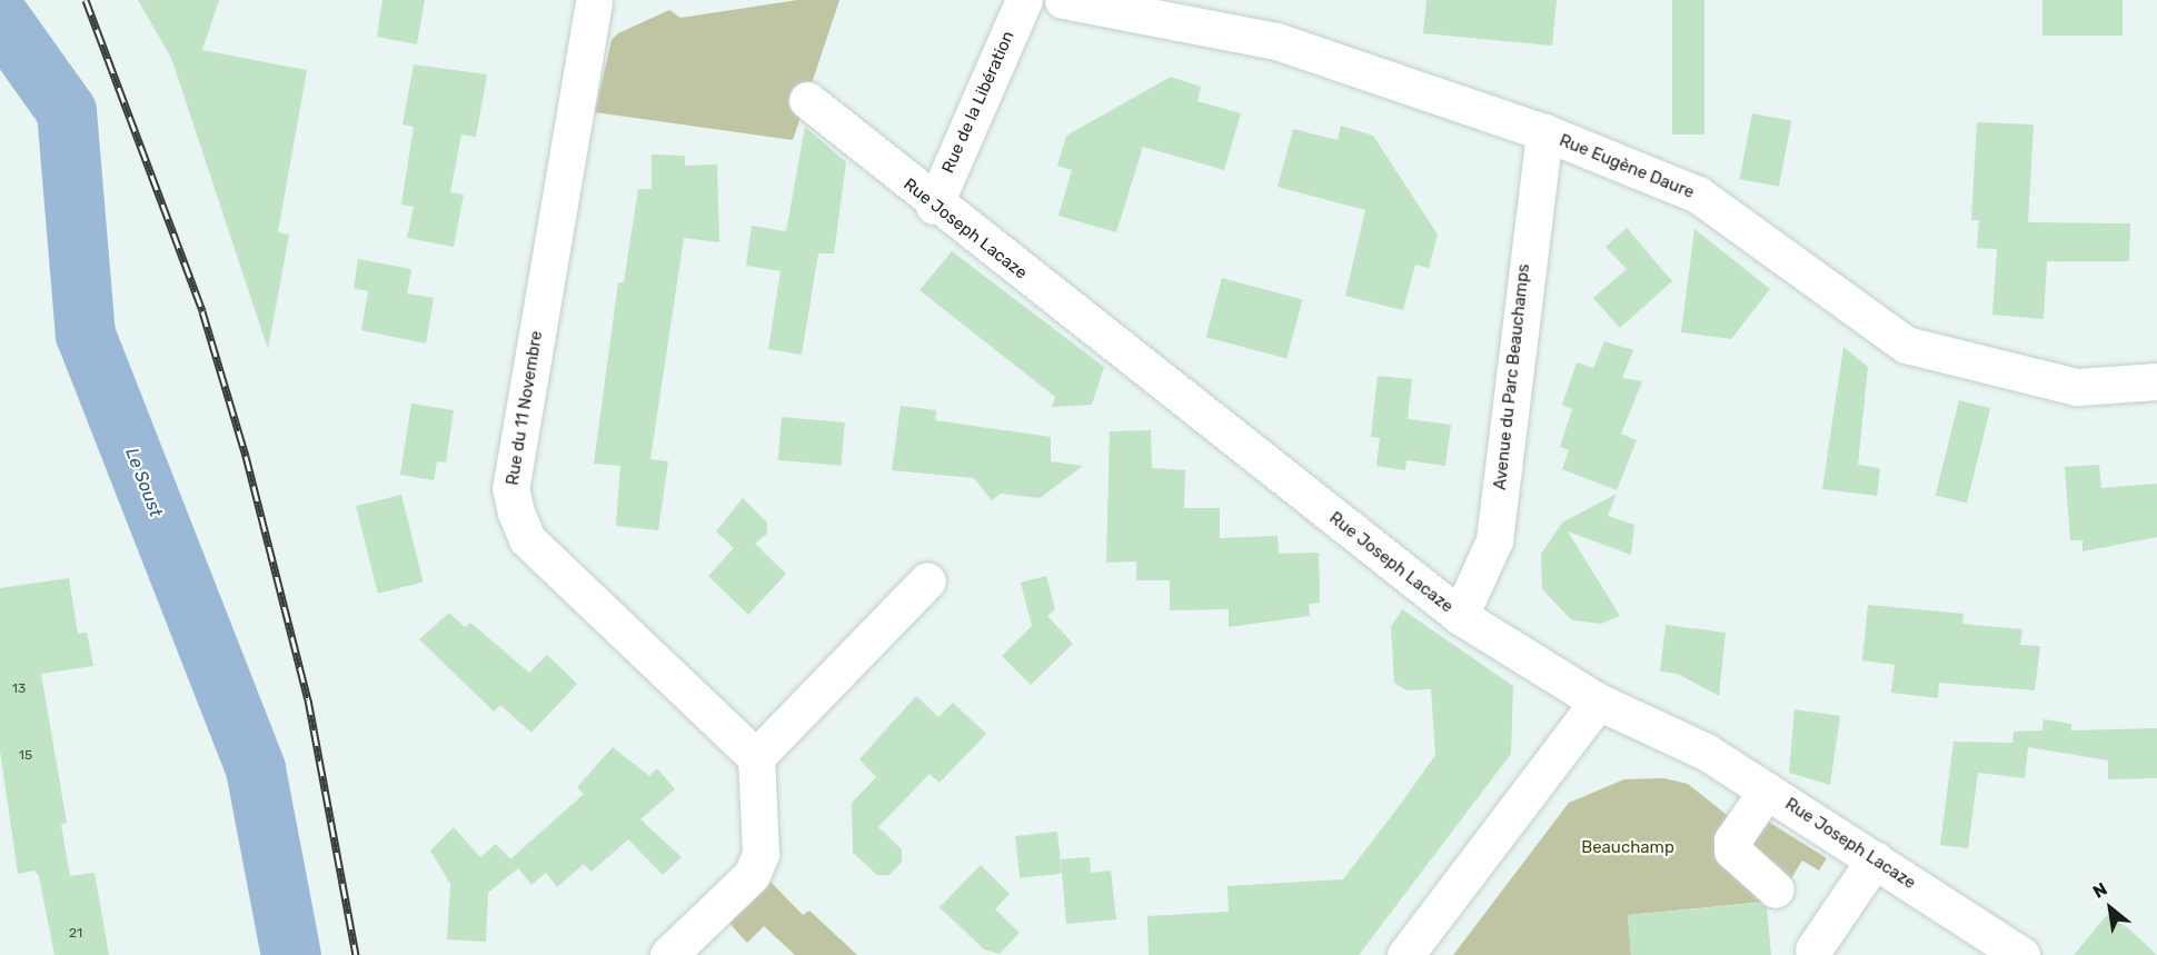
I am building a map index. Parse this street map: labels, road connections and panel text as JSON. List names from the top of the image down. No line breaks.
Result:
{"streets":{"street":["Rue de la Libération","Rue Eugène Daure","Rue Joseph Lacaze","Avenue du Parc Beauchamps","Rue du 11 Novembre"]},"crossings":[["Rue de la Libération","Rue Joseph Lacaze"],["Rue Eugène Daure","Avenue du Parc Beauchamps"],["Rue Joseph Lacaze","Avenue du Parc Beauchamps"]],"water":["Le Soust"],"parks":["Beauchamp"],"house_numbers":["13","15","21"],"north":"top left"}
